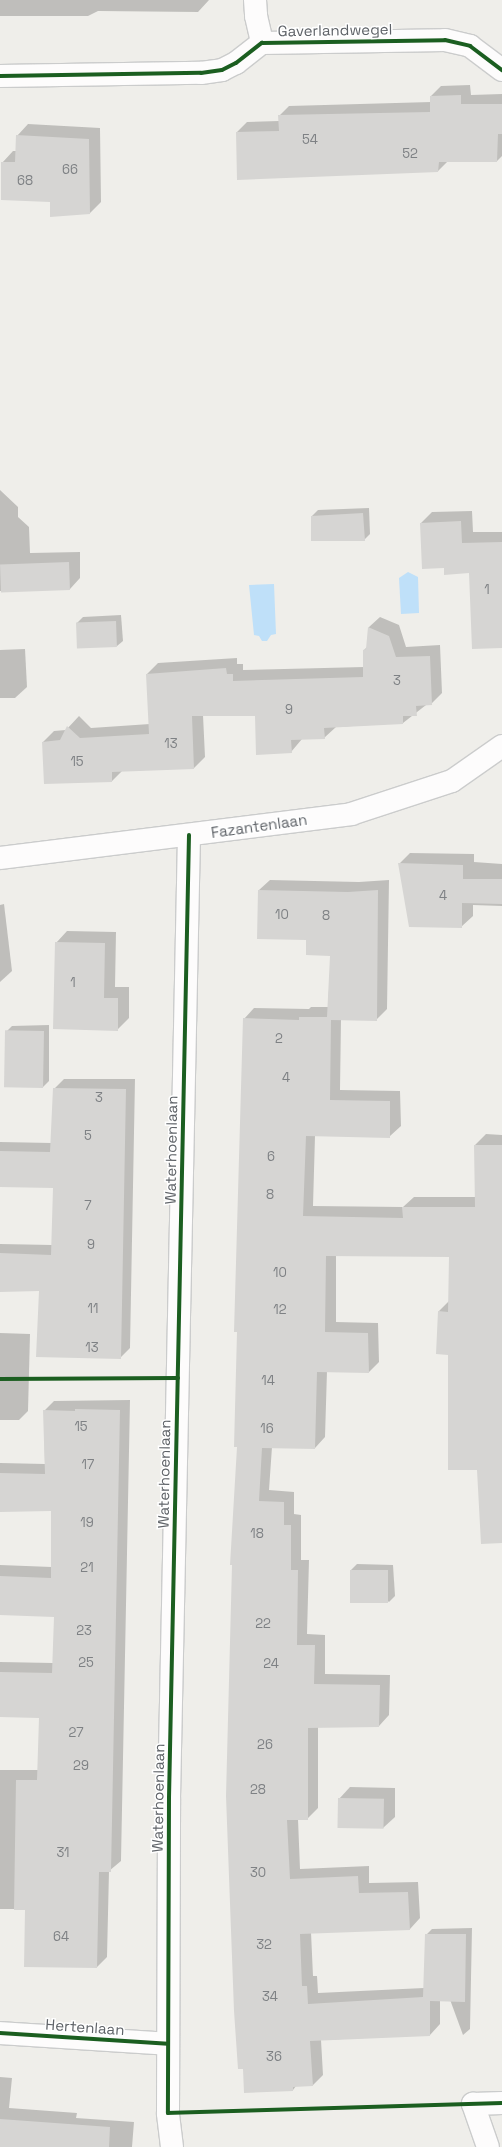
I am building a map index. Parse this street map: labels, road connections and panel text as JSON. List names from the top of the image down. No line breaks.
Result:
{"streets":{"street":["Gaverlandwegel","Fazantenlaan","Waterhoenlaan","Hertenlaan"]},"crossings":[["Fazantenlaan","Waterhoenlaan"],["Waterhoenlaan","Hertenlaan"]],"house_numbers":["54","52","66","68","1","3","9","13","15","4","10","8","1","2","4","3","5","6","8","7","9","10","11","12","13","14","15","16","17","19","18","21","22","23","25","24","27","26","29","28","31","30","64","32","34","36"]}
